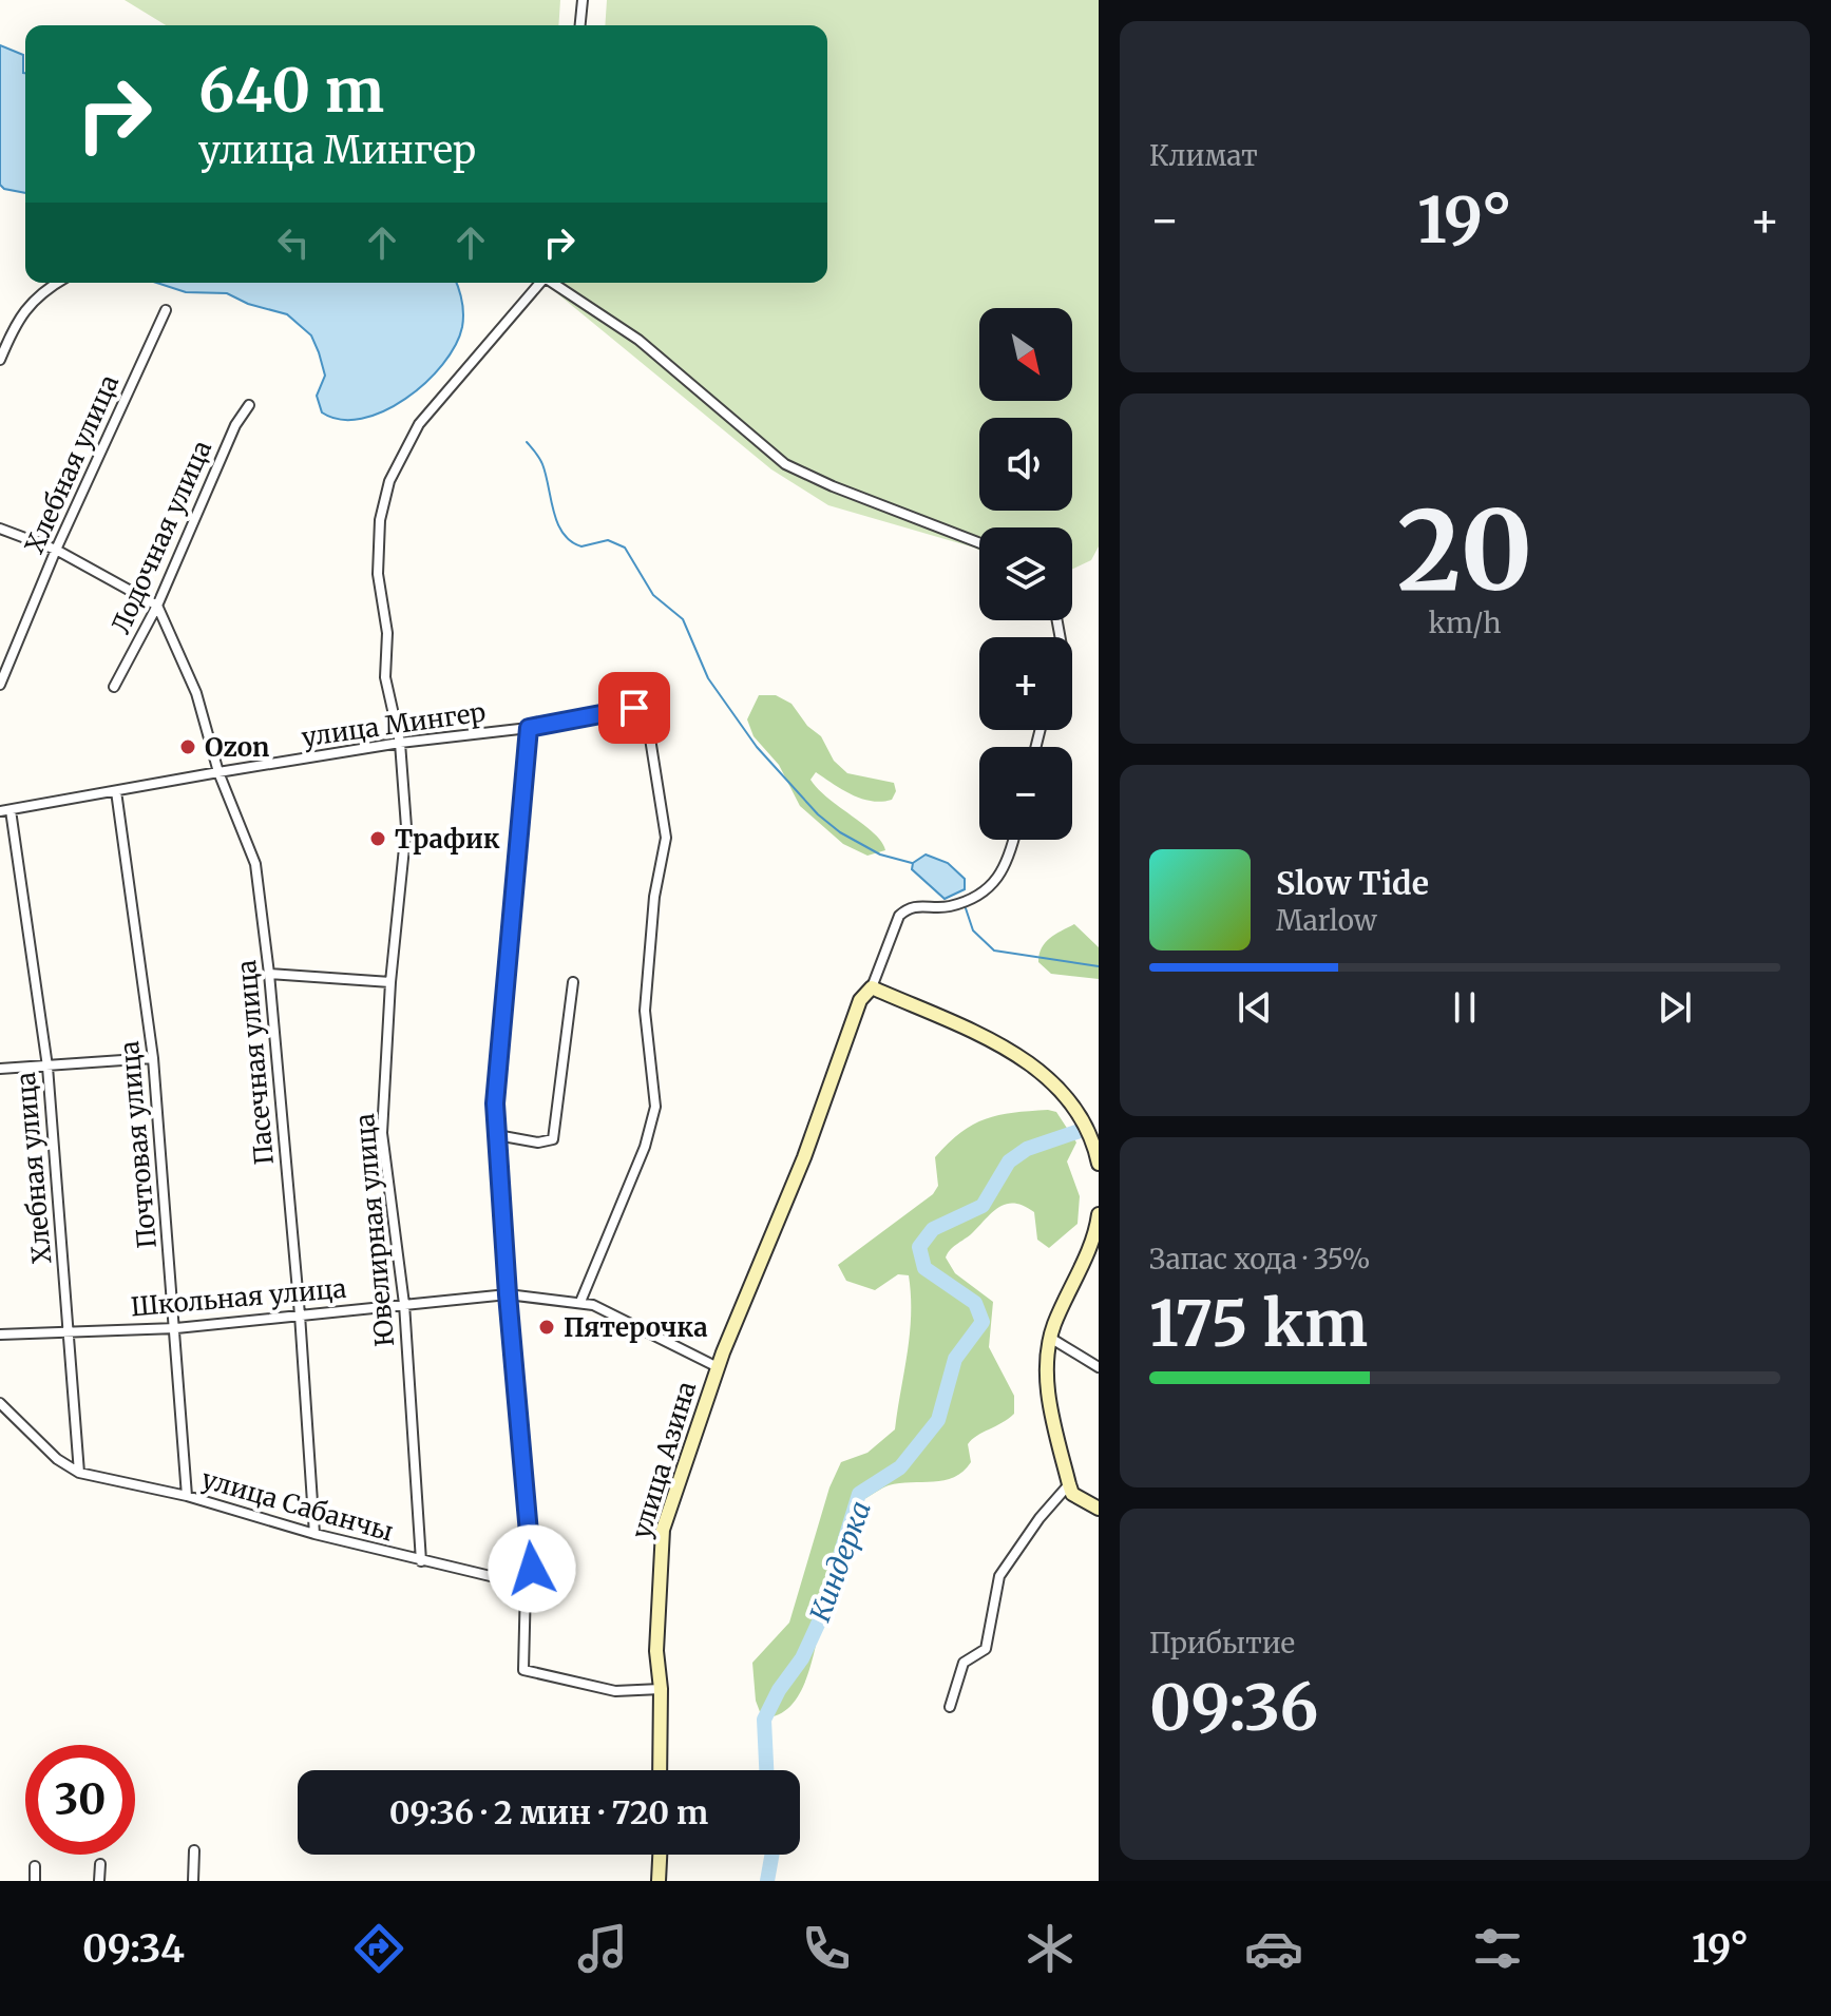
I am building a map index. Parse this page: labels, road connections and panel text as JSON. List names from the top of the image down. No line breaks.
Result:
{"streets":{"street":["Хлебная улица","Лодочная улица","улица Мингер","Пасечная улица","Почтовая улица","Ювелирная улица","Школьная улица","улица Азина","улица Сабанчы"]},"crossings":[["Хлебная улица","улица Мингер"],["Хлебная улица","Школьная улица"],["Хлебная улица","улица Сабанчы"],["Лодочная улица","Пасечная улица"],["улица Мингер","Пасечная улица"],["улица Мингер","Почтовая улица"],["улица Мингер","Ювелирная улица"],["улица Мингер","Школьная улица"],["Пасечная улица","Школьная улица"],["Пасечная улица","улица Сабанчы"],["Почтовая улица","Школьная улица"],["Почтовая улица","улица Сабанчы"],["Ювелирная улица","Школьная улица"],["Ювелирная улица","улица Сабанчы"],["Школьная улица","улица Азина"]],"water":["Киндерка"],"places":["Ozon","Трафик","Пятерочка"],"north":"bottom right","page":{"tile":["Климат",["20","km/h"],["Запас хода · 35%","175 km"],["Прибытие","09:36"]],"turn":["640 m","улица Мингер"],"heat":["−","19°","+"],"map_buttons":["+","−"],"song":["Slow Tide","Marlow"],"limit":"30","trip":"09:36 · 2 мин · 720 m","tabs":["09:34","19°"]}}
